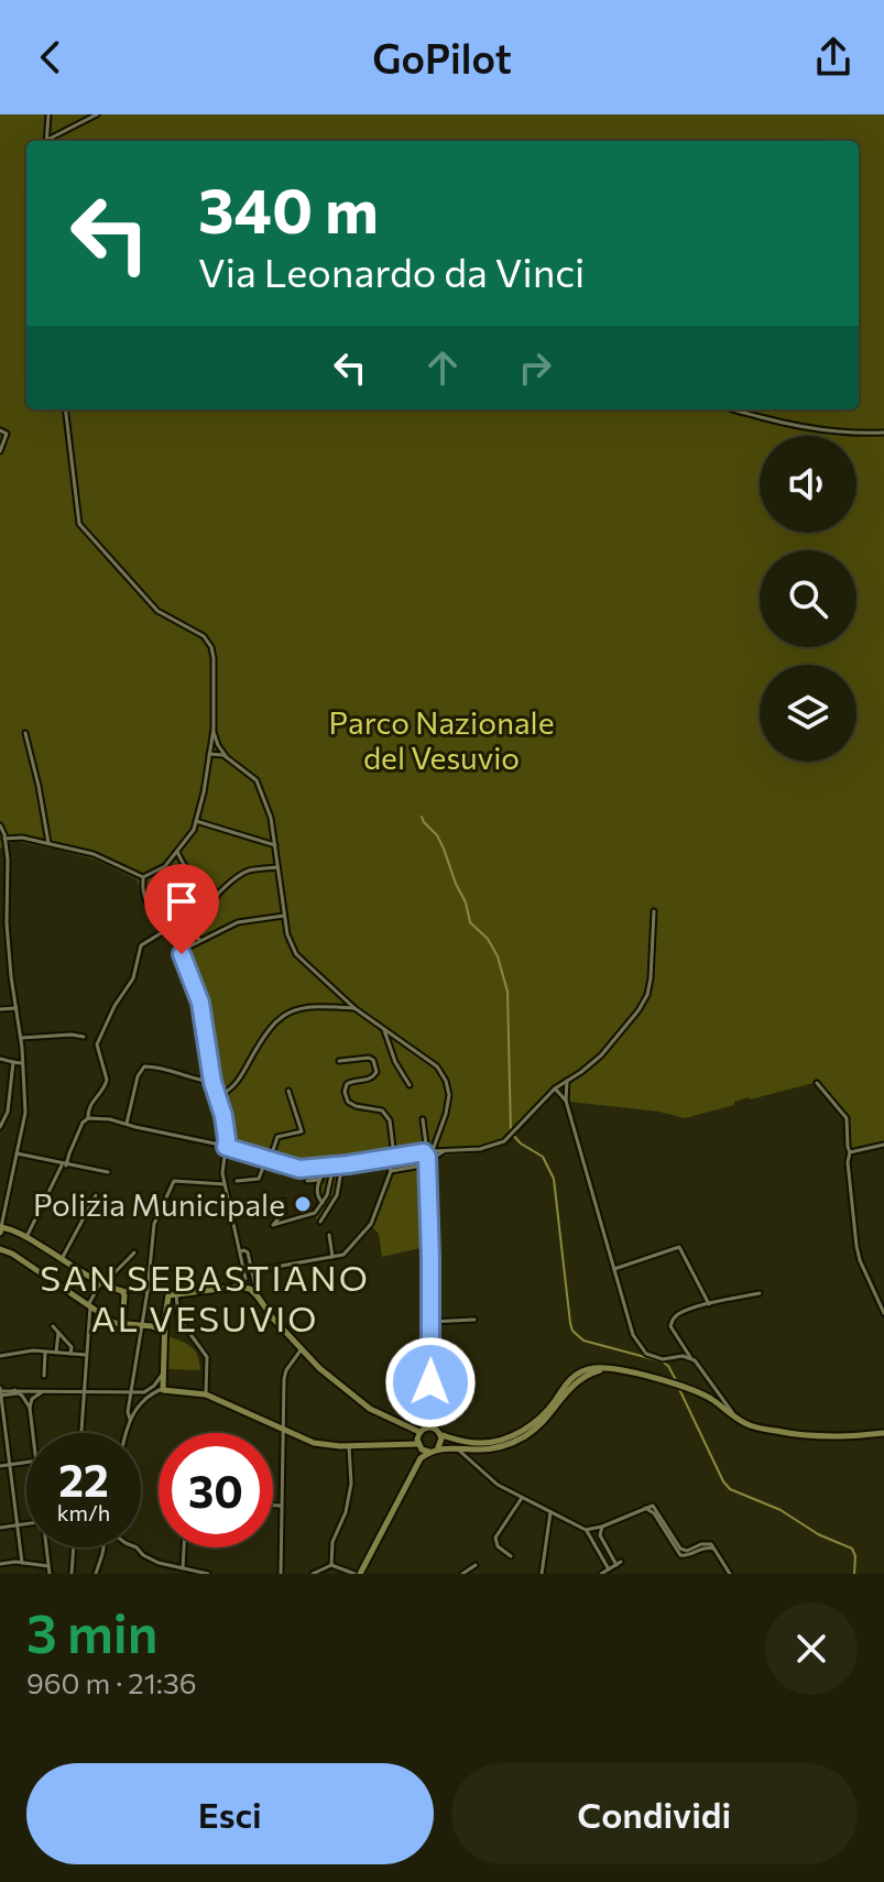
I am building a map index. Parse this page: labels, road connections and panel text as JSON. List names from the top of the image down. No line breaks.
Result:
{"districts":["SAN SEBASTIANO AL VESUVIO"],"parks":["Parco Nazionale del Vesuvio"],"places":["Polizia Municipale"],"page":{"header":"GoPilot","turn":["340 m","Via Leonardo da Vinci"],"speed":"22 km/h","limit":"30","heading":["3 min","960 m · 21:36"],"buttons":["Esci","Condividi"]}}
